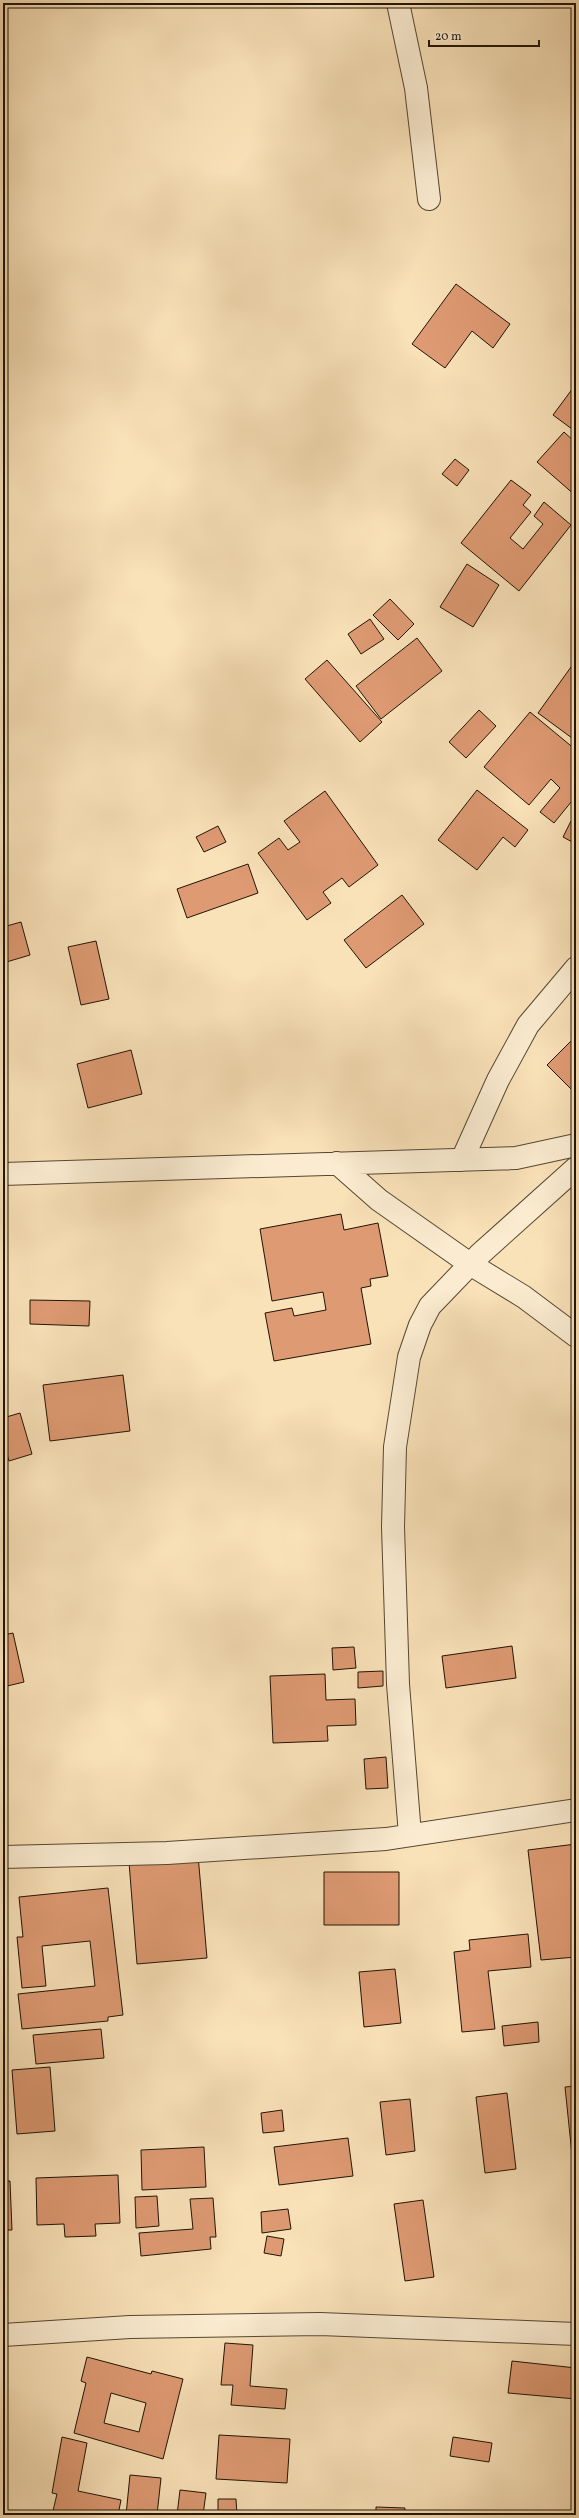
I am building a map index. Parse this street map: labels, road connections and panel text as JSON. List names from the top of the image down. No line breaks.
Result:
{"scale_bar":"20 m"}
